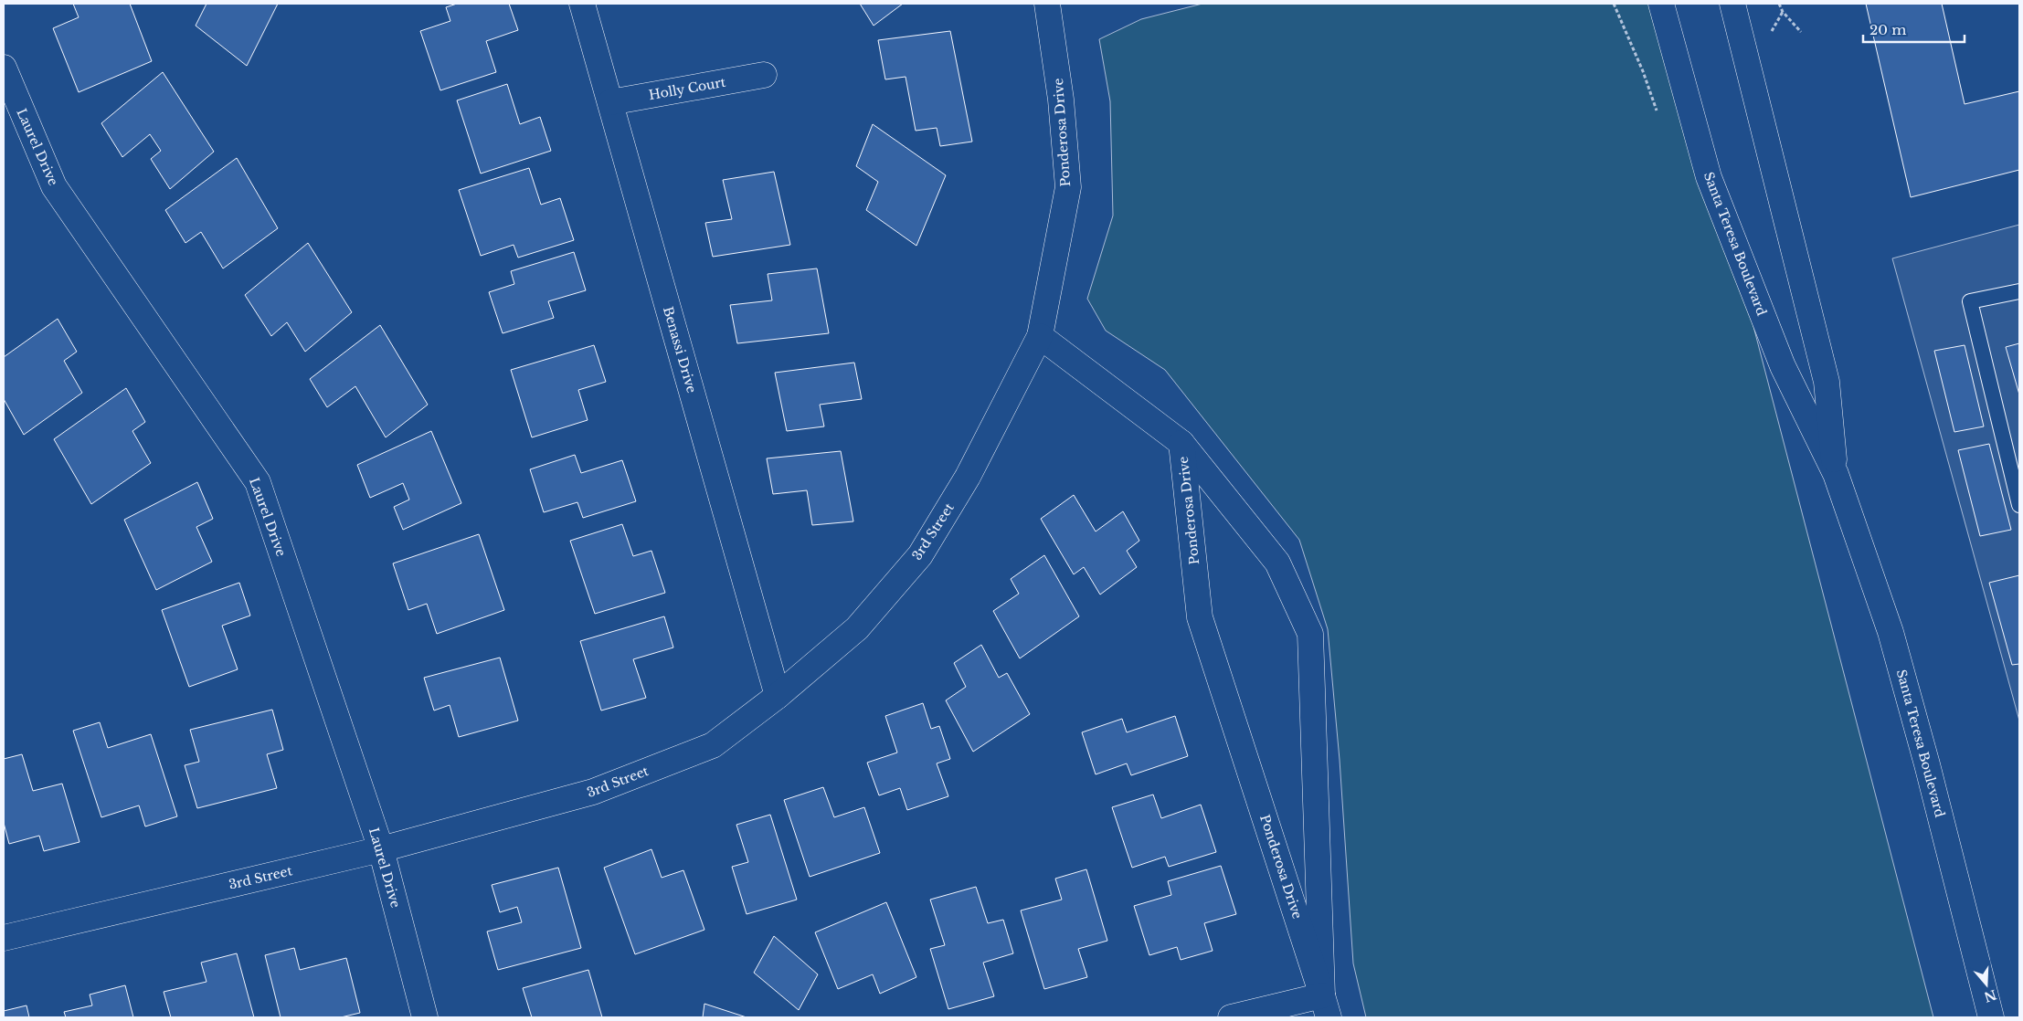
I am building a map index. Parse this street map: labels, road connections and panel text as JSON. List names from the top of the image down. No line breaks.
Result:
{"streets":{"street":["Holly Court","Ponderosa Drive","Laurel Drive","Santa Teresa Boulevard","Benassi Drive","3rd Street"]},"crossings":[["Holly Court","Benassi Drive"],["Ponderosa Drive","3rd Street"],["Laurel Drive","3rd Street"],["Benassi Drive","3rd Street"]],"scale_bar":"20 m","north":"bottom"}
